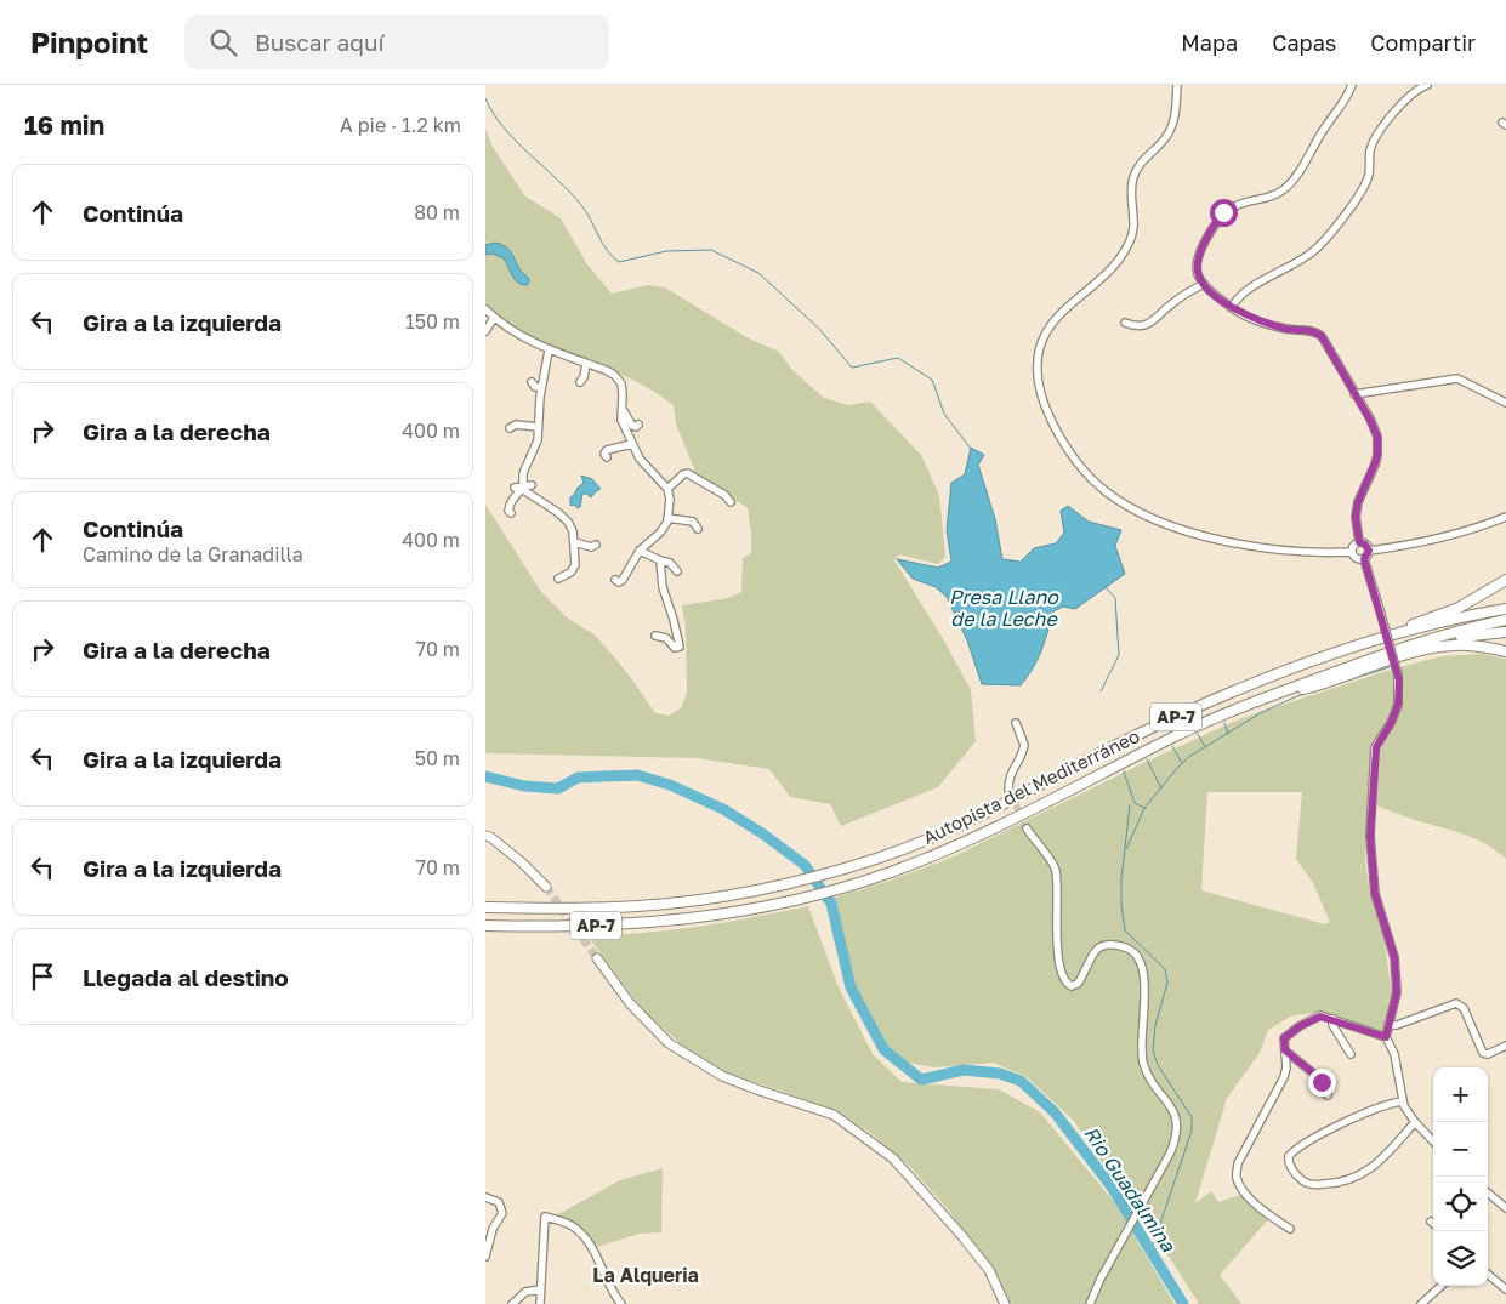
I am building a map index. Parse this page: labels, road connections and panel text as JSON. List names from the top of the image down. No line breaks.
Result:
{"streets":{"highway":["AP-7","Autopista del Mediterráneo"]},"districts":["La Alqueria"],"water":["Presa Llano de la Leche","Rio Guadalmina"],"page":{"header":"Pinpoint","search":"Buscar aquí","nav":["Mapa","Capas","Compartir"],"heading":["16 min","A pie · 1.2 km"],"list":[["Continúa","80 m"],["Gira a la izquierda","150 m"],["Gira a la derecha","400 m"],["Continúa","Camino de la Granadilla","400 m"],["Gira a la derecha","70 m"],["Gira a la izquierda","50 m"],["Gira a la izquierda","70 m"],"Llegada al destino"],"map_buttons":["+","−"]}}
